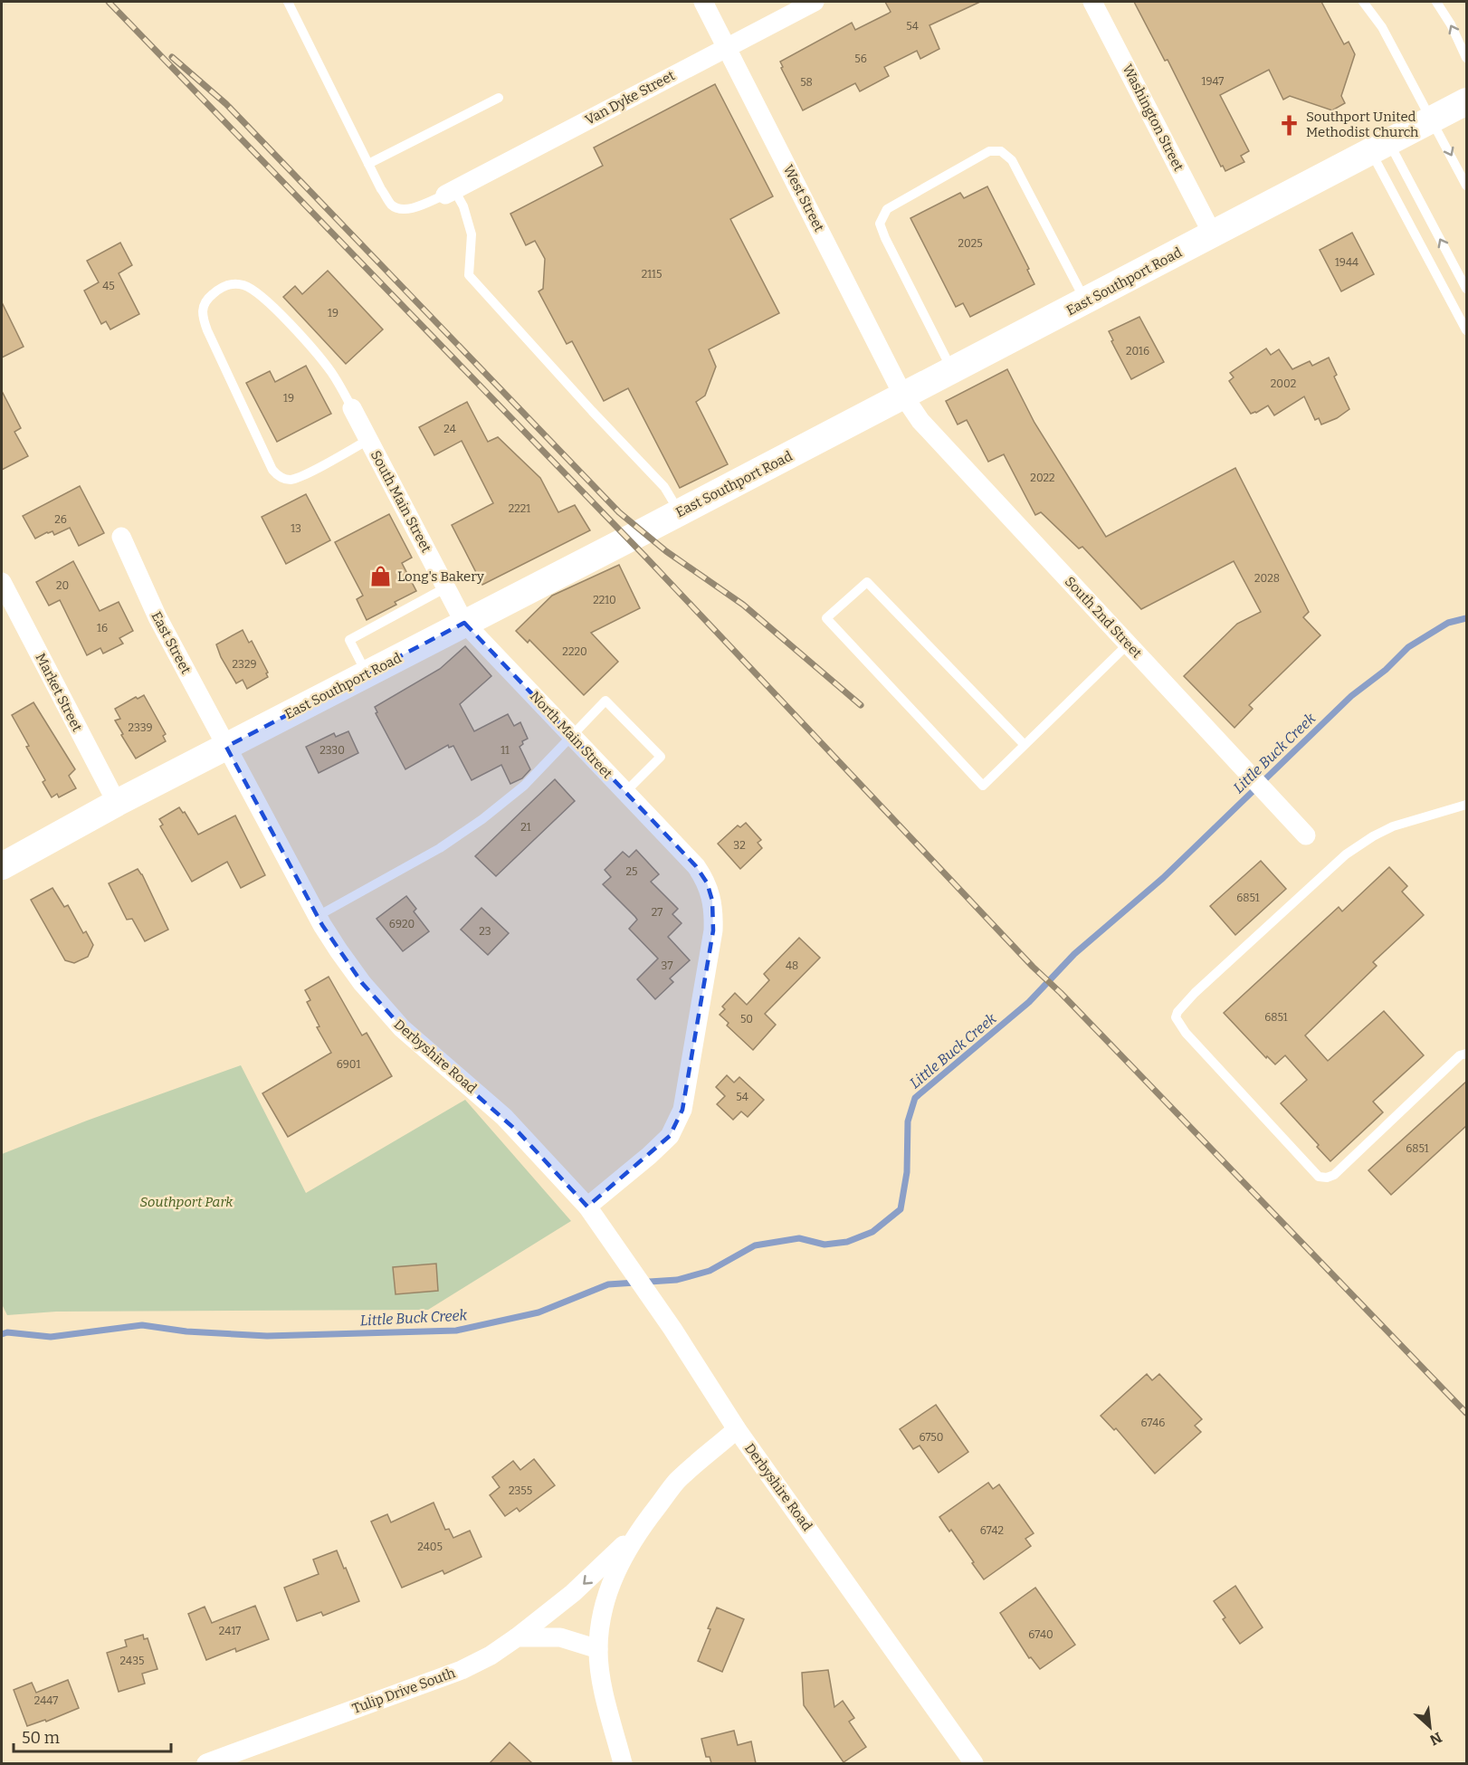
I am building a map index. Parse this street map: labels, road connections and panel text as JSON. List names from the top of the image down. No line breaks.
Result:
{"streets":{"main road":["East Southport Road"],"street":["Van Dyke Street","Washington Street","West Street","South Main Street","South 2nd Street","East Street","Market Street","North Main Street","Derbyshire Road","Tulip Drive South"]},"crossings":[["Van Dyke Street","West Street"],["Washington Street","East Southport Road"],["West Street","East Southport Road"],["West Street","South 2nd Street"],["East Southport Road","South Main Street"],["East Southport Road","South 2nd Street"],["East Southport Road","East Street"],["East Southport Road","Market Street"],["East Southport Road","North Main Street"],["East Southport Road","Derbyshire Road"],["South Main Street","North Main Street"],["East Street","Derbyshire Road"],["North Main Street","Derbyshire Road"]],"water":["Little Buck Creek"],"parks":["Southport Park"],"places":{"church":["Southport United Methodist Church"],"shop":["Long's Bakery"]},"house_numbers":["54","56","1947","58","2025","1944","2115","45","19","2016","2002","19","24","2022","2221","26","13","2028","20","2210","16","2220","2329","2339","2330","11","21","32","25","6851","27","6920","23","37","48","6851","50","6901","54","6851","6746","6750","2355","6742","2405","2417","6740","2435","2447"],"scale_bar":"50 m","north":"bottom right"}
